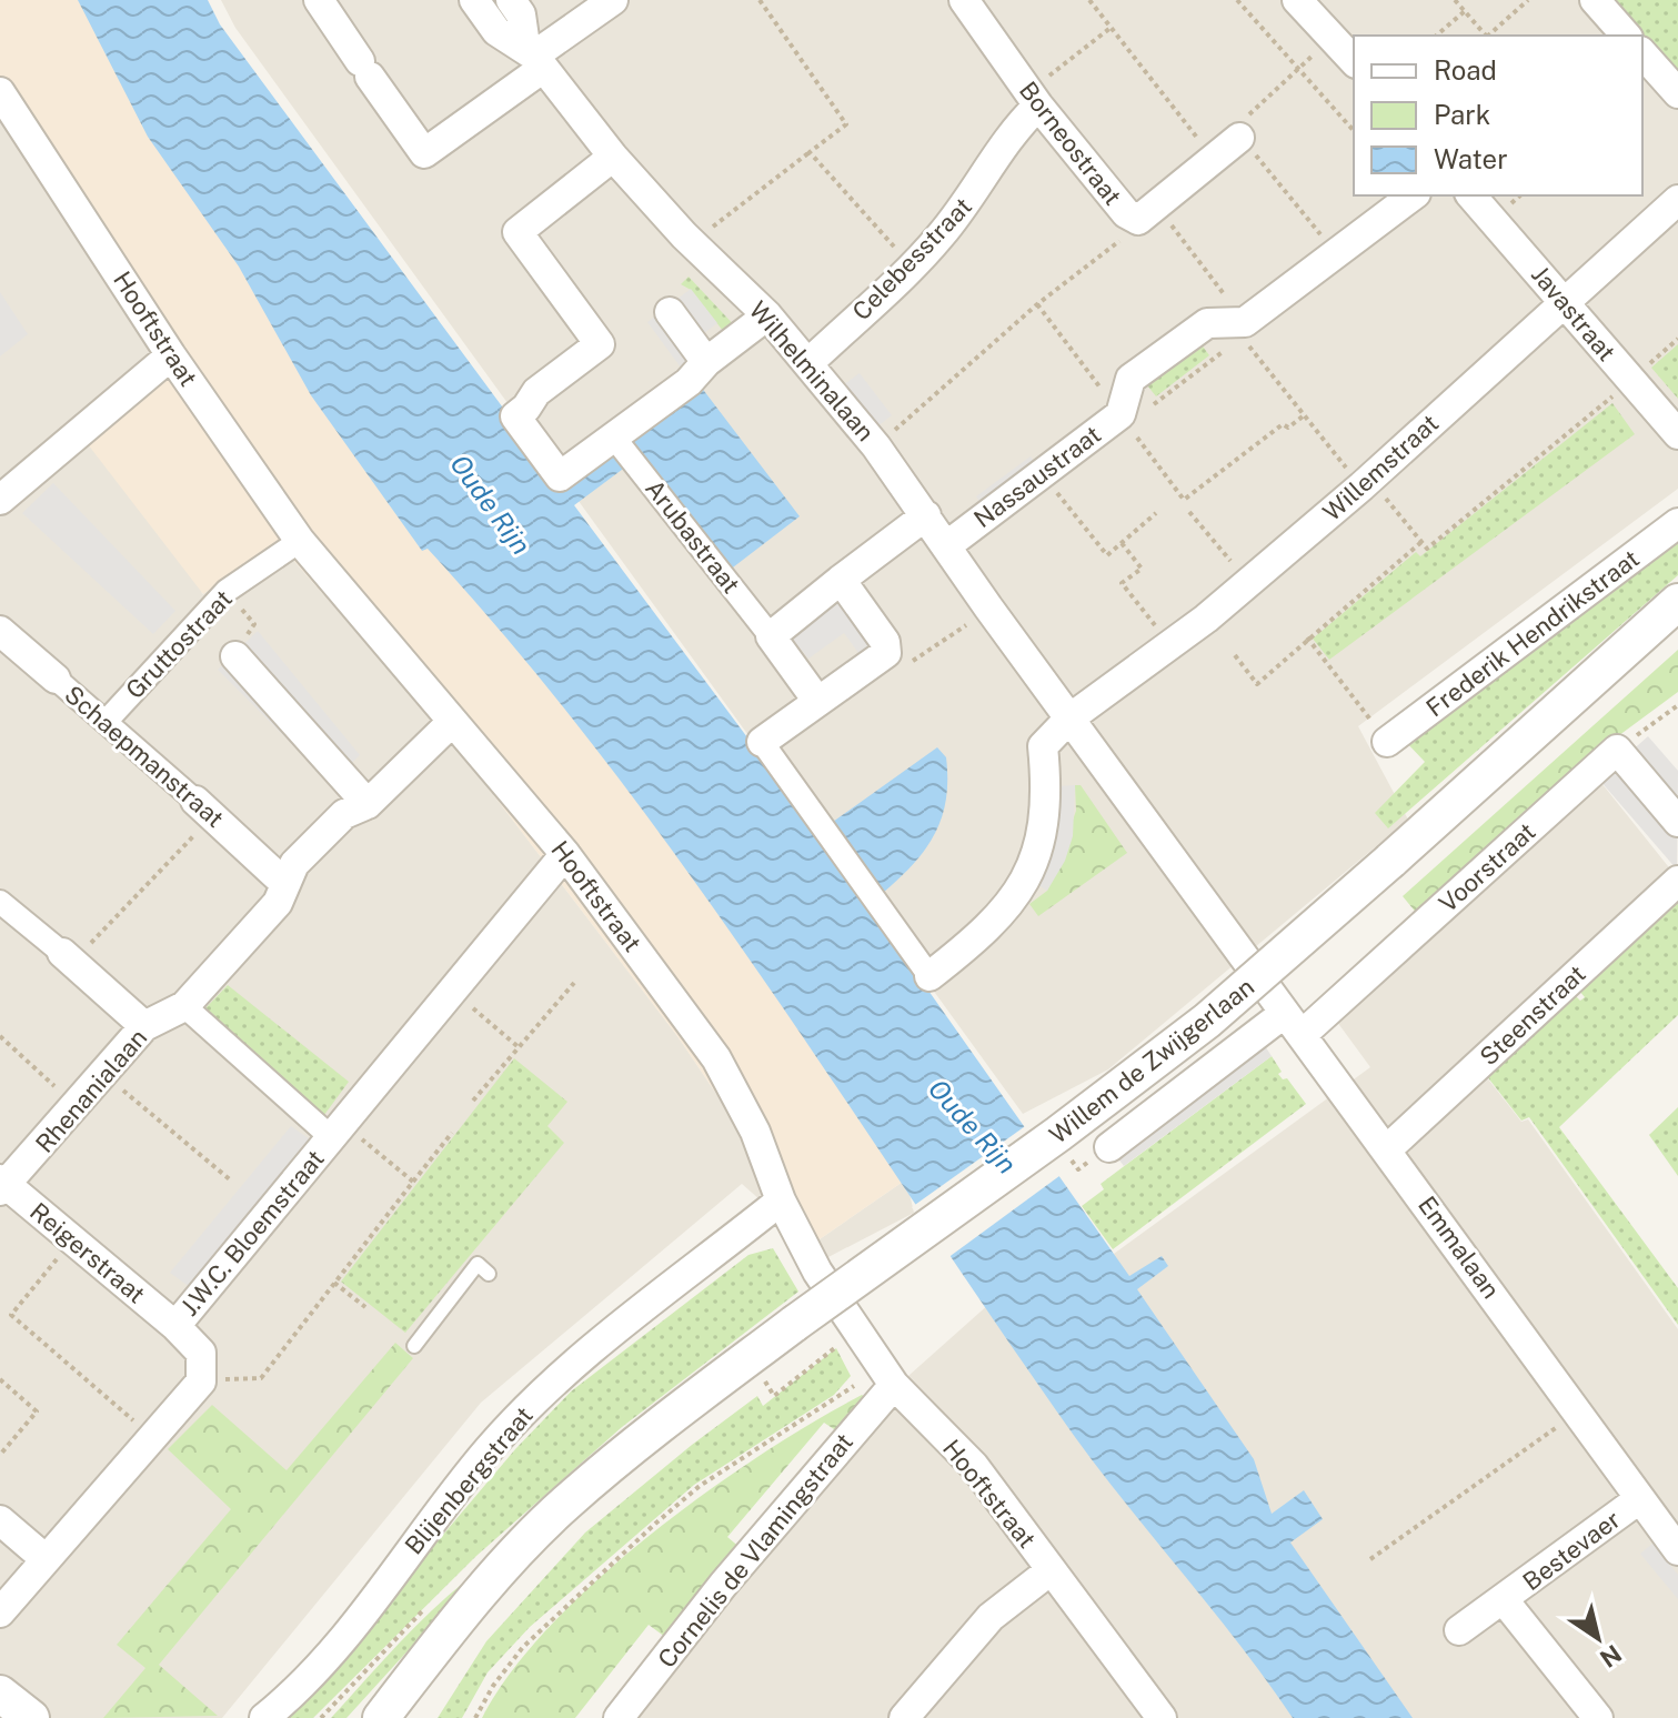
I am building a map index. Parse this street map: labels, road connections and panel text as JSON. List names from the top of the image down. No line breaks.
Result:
{"streets":{"street":["Borneostraat","Celebesstraat","Javastraat","Hooftstraat","Wilhelminalaan","Willemstraat","Nassaustraat","Arubastraat","Frederik Hendrikstraat","Gruttostraat","Schaepmanstraat","Voorstraat","Steenstraat","Willem de Zwijgerlaan","Rhenanialaan","J.W.C. Bloemstraat","Emmalaan","Reigerstraat","Blijenbergstraat","Cornelis de Vlamingstraat","Bestevaer"]},"crossings":[["Borneostraat","Celebesstraat"],["Celebesstraat","Wilhelminalaan"],["Javastraat","Willemstraat"],["Hooftstraat","Gruttostraat"],["Hooftstraat","Rhenanialaan"],["Hooftstraat","J.W.C. Bloemstraat"],["Hooftstraat","Blijenbergstraat"],["Hooftstraat","Cornelis de Vlamingstraat"],["Wilhelminalaan","Willemstraat"],["Wilhelminalaan","Nassaustraat"],["Wilhelminalaan","Emmalaan"],["Gruttostraat","Schaepmanstraat"],["Schaepmanstraat","Rhenanialaan"],["Voorstraat","Emmalaan"],["Steenstraat","Emmalaan"],["Rhenanialaan","Reigerstraat"],["J.W.C. Bloemstraat","Reigerstraat"],["Emmalaan","Bestevaer"]],"water":["Oude Rijn"],"legend":["Road","Park","Water"],"north":"bottom right"}
